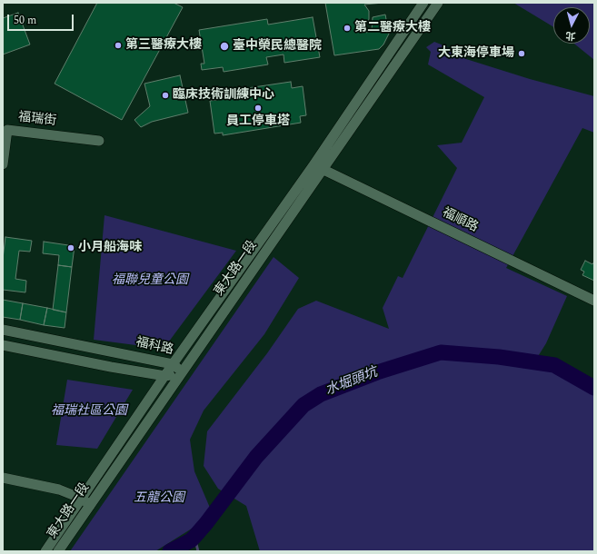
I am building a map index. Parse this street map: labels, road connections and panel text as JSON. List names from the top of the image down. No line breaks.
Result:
{"streets":{"street":["福瑞街","福順路","東大路一段","福科路"]},"crossings":[["福順路","東大路一段"],["東大路一段","福科路"]],"water":["水堀頭坑"],"parks":["福聯兒童公園","福瑞社區公園","五龍公園"],"places":["第二醫療大樓","第三醫療大樓","臺中榮民總醫院","大東海停車場","臨床技術訓練中心","員工停車塔","小月船海味"],"scale_bar":"50 m","north":"bottom"}
